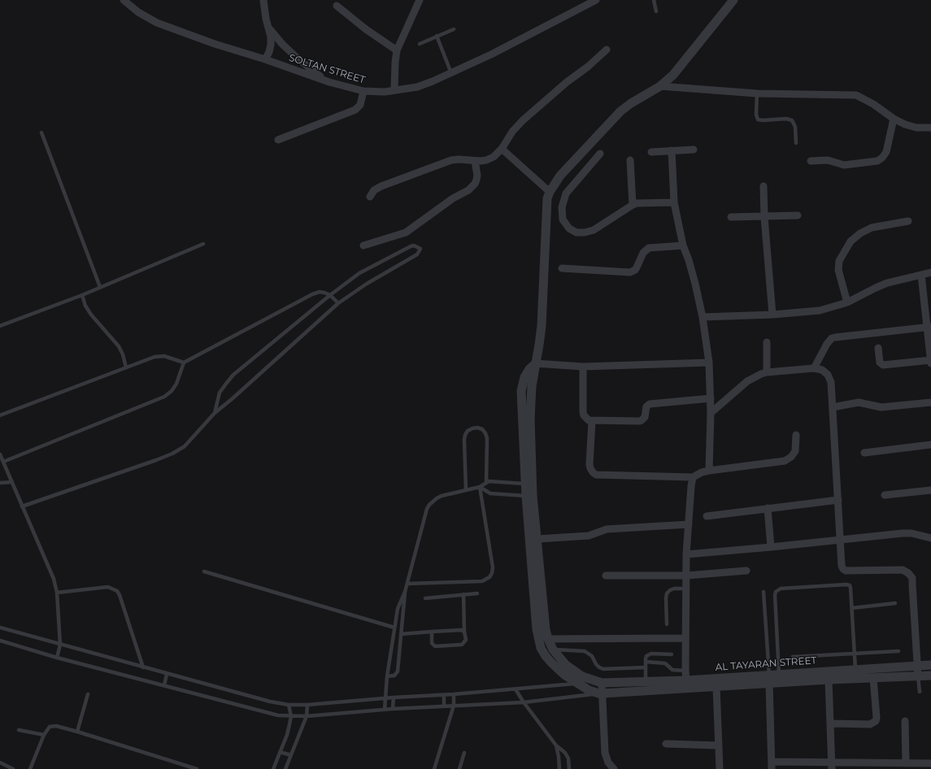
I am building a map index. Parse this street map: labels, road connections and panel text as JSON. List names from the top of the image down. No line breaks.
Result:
{"streets":{"street":["SOLTAN STREET","AL TAYARAN STREET"]}}
